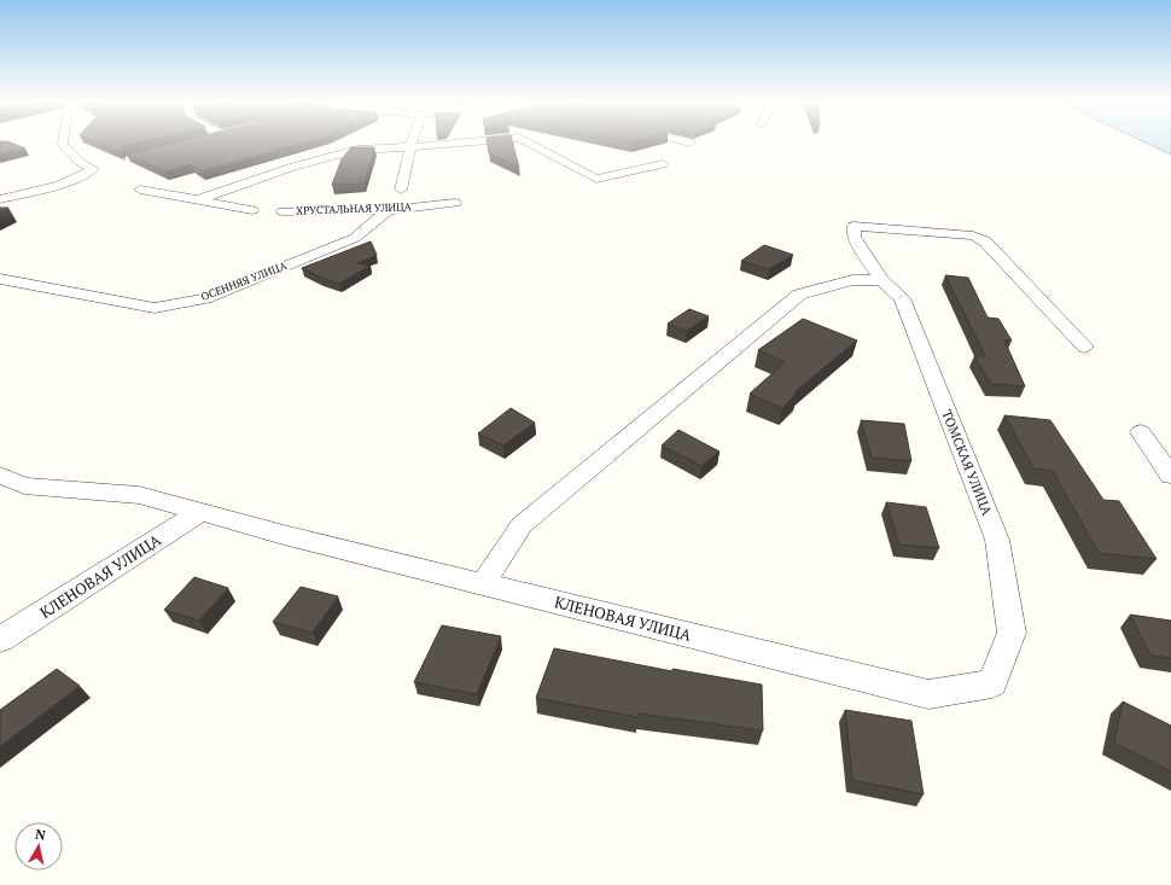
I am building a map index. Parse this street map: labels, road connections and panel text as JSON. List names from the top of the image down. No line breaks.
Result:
{"streets":{"street":["ХРУСТАЛЬНАЯ УЛИЦА","ОСЕННЯЯ УЛИЦА","ТОМСКАЯ УЛИЦА","КЛЕНОВАЯ УЛИЦА"]},"crossings":[["ХРУСТАЛЬНАЯ УЛИЦА","ОСЕННЯЯ УЛИЦА"],["ТОМСКАЯ УЛИЦА","КЛЕНОВАЯ УЛИЦА"]],"north":"top"}
